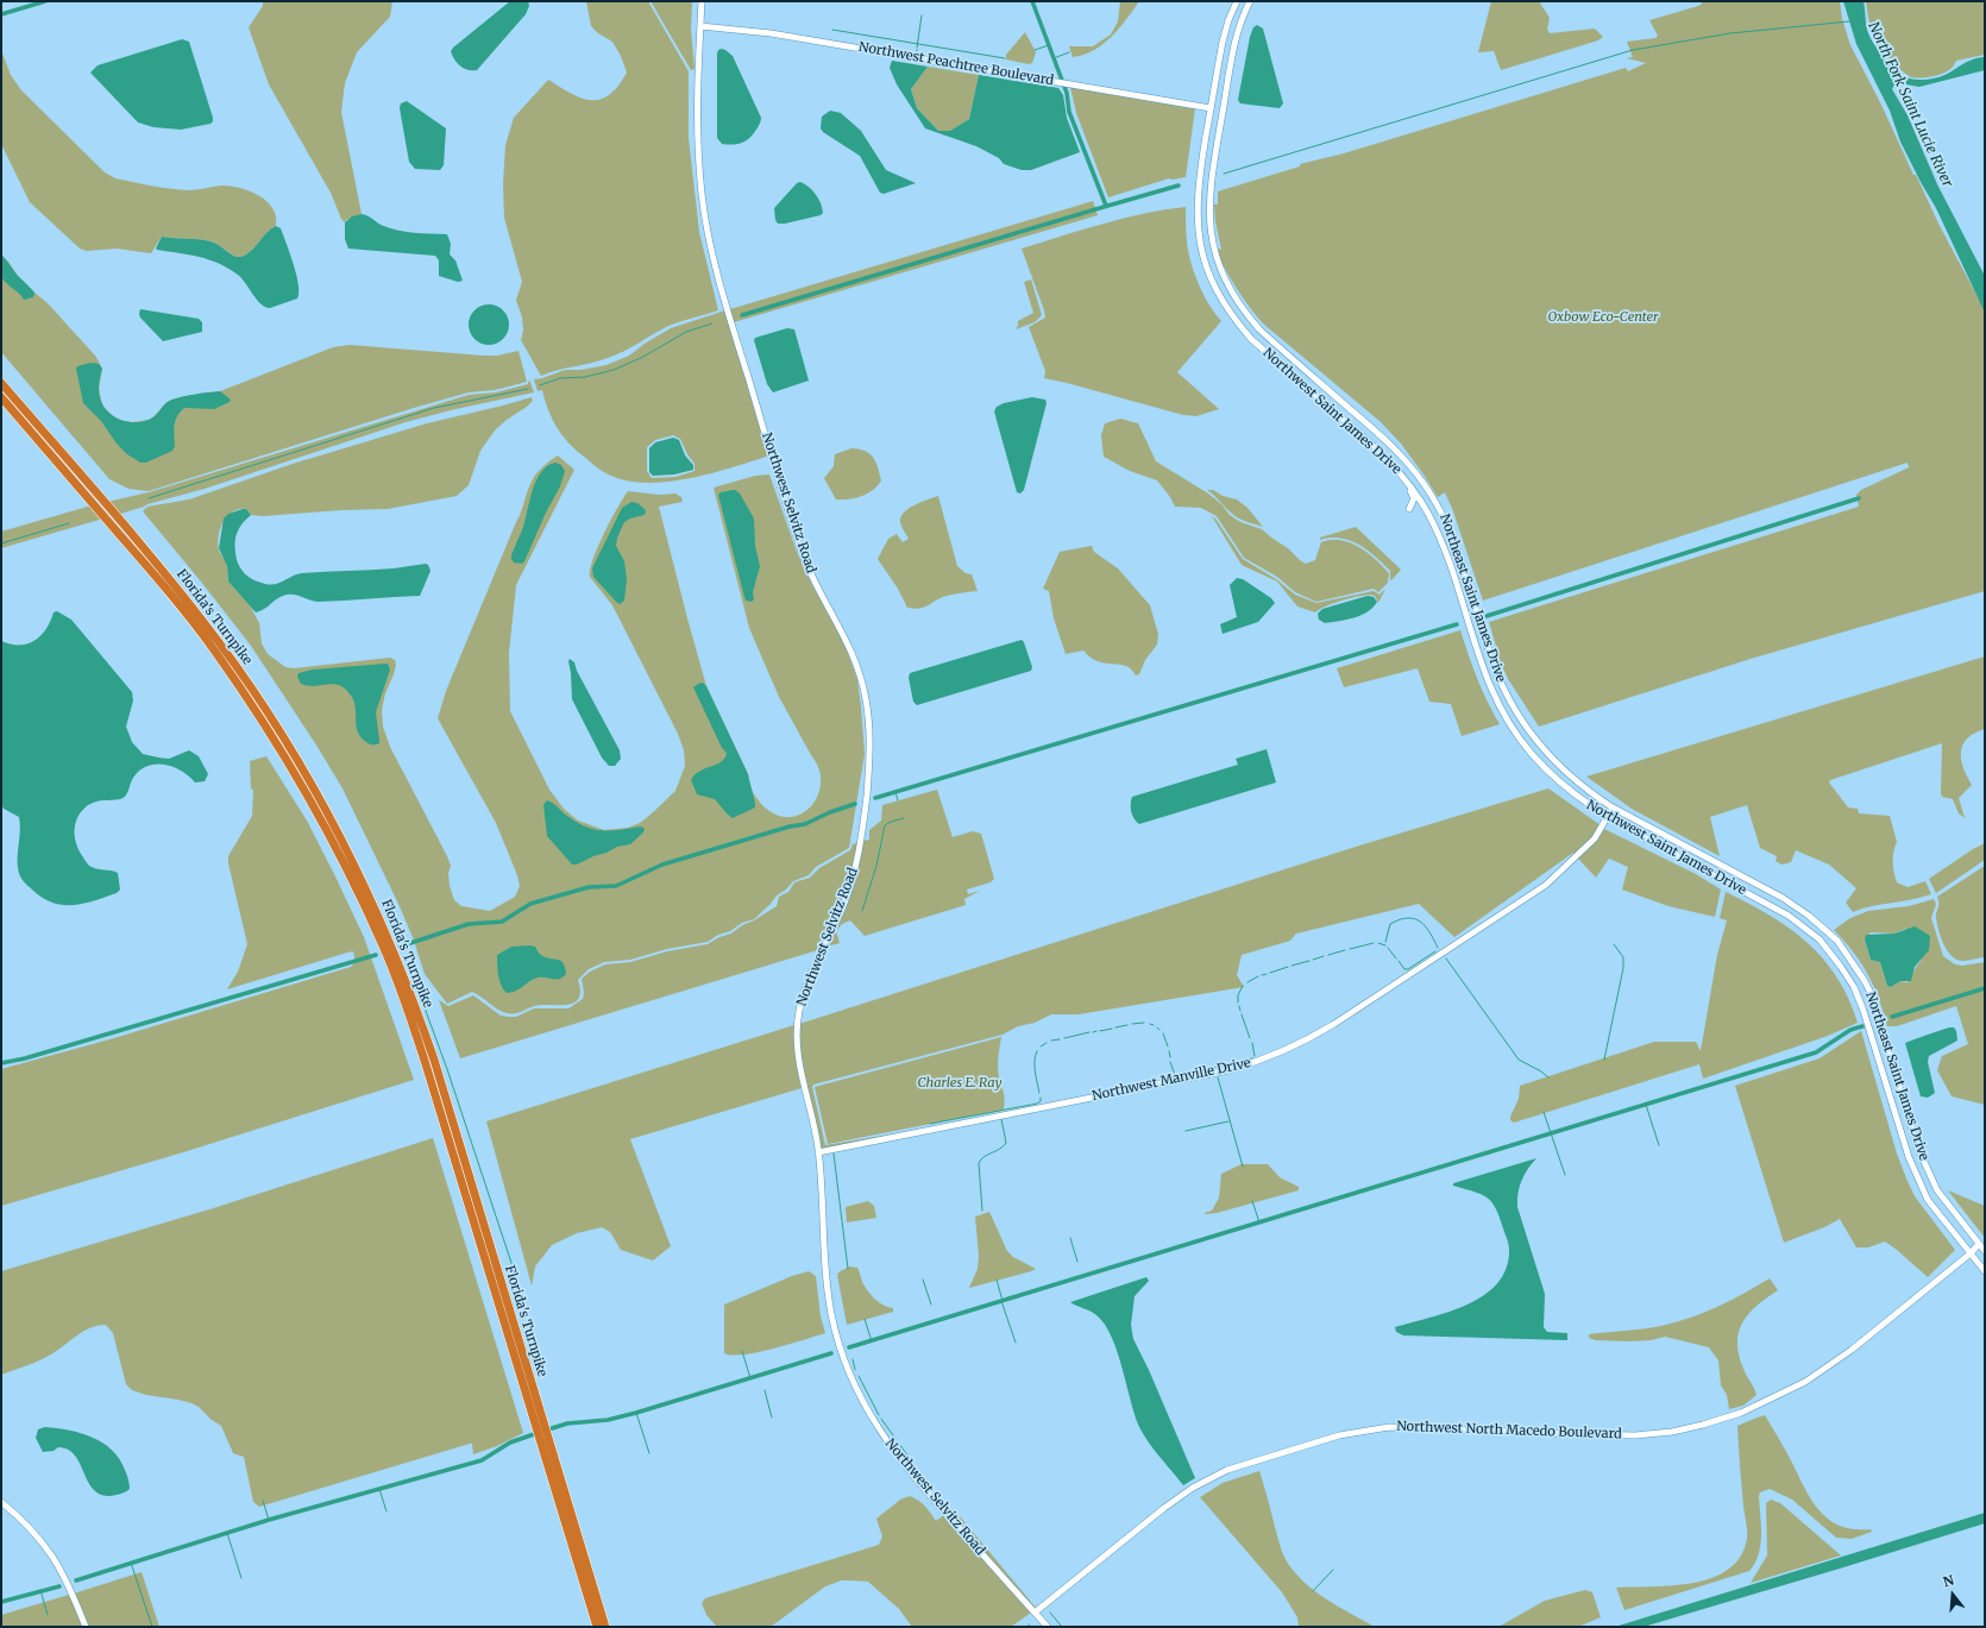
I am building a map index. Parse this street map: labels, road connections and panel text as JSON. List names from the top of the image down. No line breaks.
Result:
{"streets":{"highway":["Florida's Turnpike"],"street":["Northwest Peachtree Boulevard","Northwest Saint James Drive","Northwest Selvitz Road","Northeast Saint James Drive","Northwest Manville Drive","Northwest North Macedo Boulevard"]},"crossings":[["Northwest Peachtree Boulevard","Northwest Saint James Drive"],["Northwest Peachtree Boulevard","Northwest Selvitz Road"],["Northwest Saint James Drive","Northeast Saint James Drive"],["Northwest Saint James Drive","Northwest Manville Drive"],["Northwest Selvitz Road","Northwest Manville Drive"],["Northwest Selvitz Road","Northwest North Macedo Boulevard"],["Northeast Saint James Drive","Northwest Manville Drive"],["Northeast Saint James Drive","Northwest North Macedo Boulevard"]],"water":["North Fork Saint Lucie River"],"parks":["Oxbow Eco-Center","Charles E. Ray"],"north":"top"}
